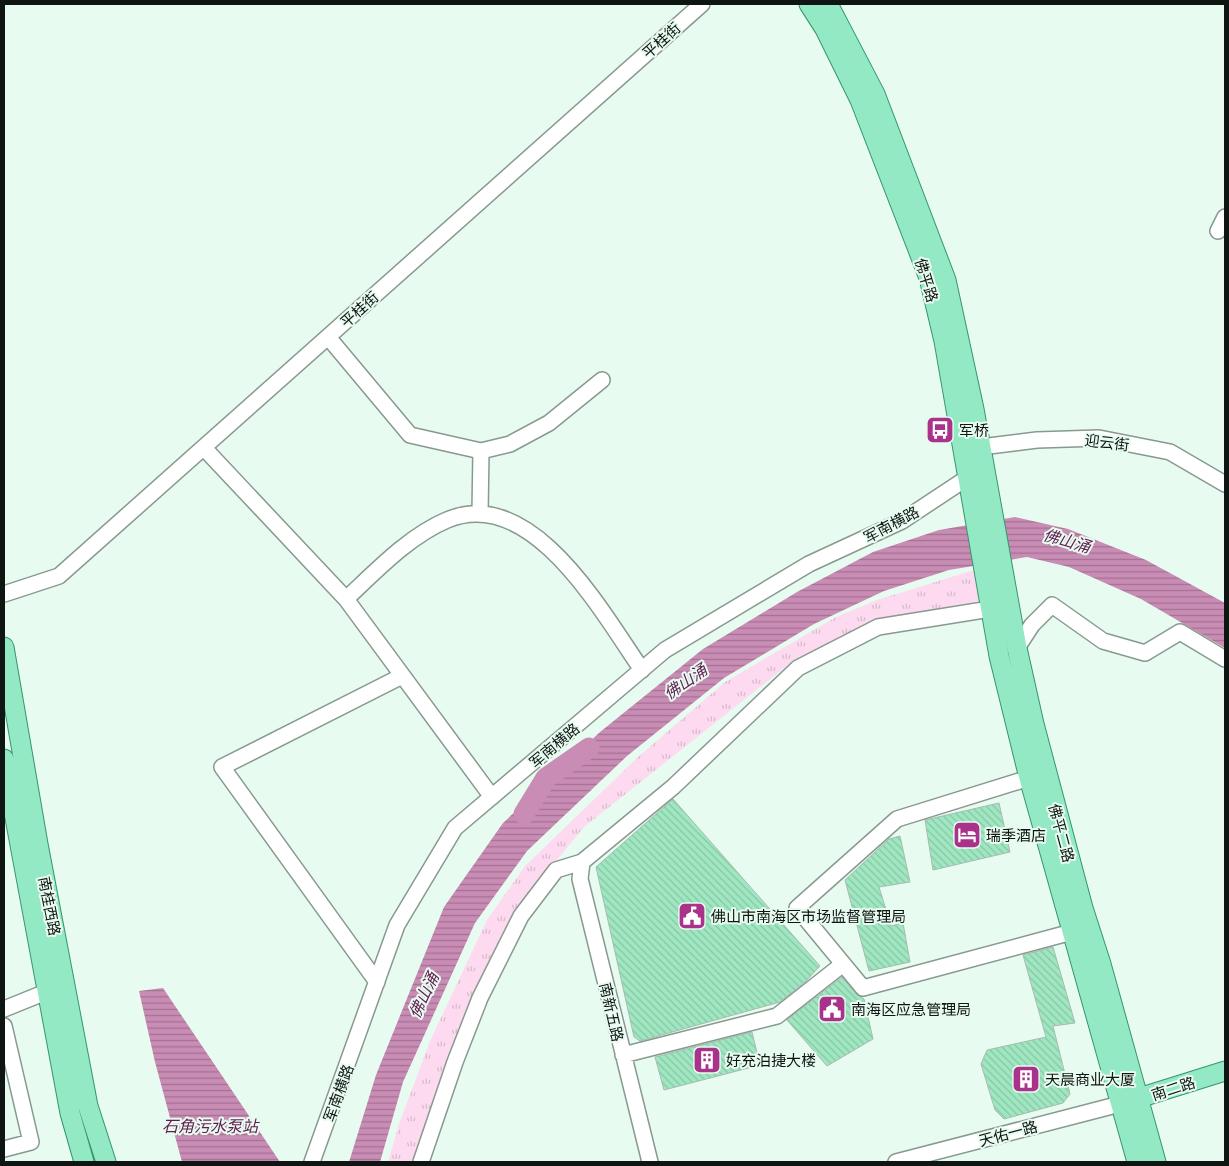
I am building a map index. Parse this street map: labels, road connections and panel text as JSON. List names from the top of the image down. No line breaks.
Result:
{"streets":{"main road":["佛平路","佛平二路","南桂西路","南二路"],"street":["平桂街","迎云街","军南横路","南新五路","天佑一路"]},"crossings":[["佛平路","迎云街"],["佛平路","军南横路"],["佛平路","佛平二路"],["佛平二路","南二路"],["佛平二路","天佑一路"],["南二路","天佑一路"]],"water":["佛山涌","石角污水泵站"],"places":{"bus stop":["军桥"],"hotel":["瑞季酒店"],"public building":["佛山市南海区市场监督管理局","南海区应急管理局"],"building":["好充泊捷大楼","天晨商业大厦"]}}
